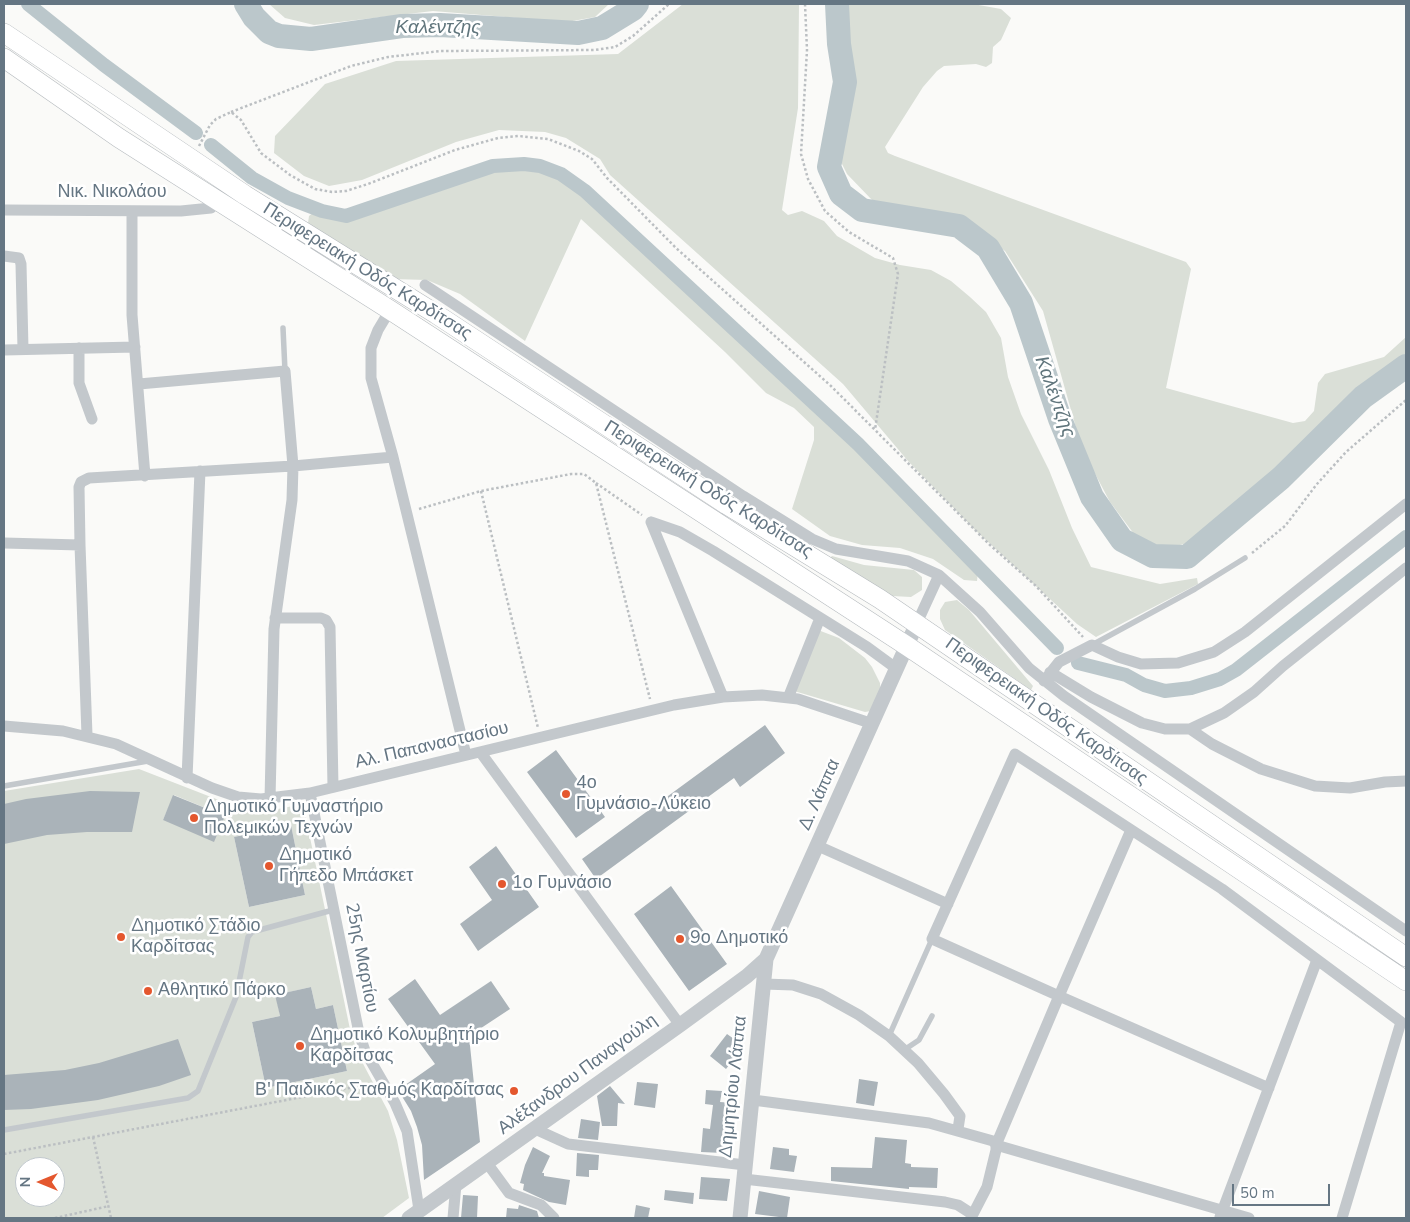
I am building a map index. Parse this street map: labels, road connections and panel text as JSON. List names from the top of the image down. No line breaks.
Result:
{"streets":{"main road":["Περιφερειακή Οδός Καρδίτσας"],"street":["Νικ. Νικολάου","Αλ. Παπαναστασίου","Δ. Λάππα","25ης Μαρτίου","Αλέξανδρου Παναγούλη","Δημητρίου Λάππα"]},"crossings":[["Νικ. Νικολάου","Περιφερειακή Οδός Καρδίτσας"],["Περιφερειακή Οδός Καρδίτσας","Δ. Λάππα"],["Αλ. Παπαναστασίου","Δ. Λάππα"],["Αλ. Παπαναστασίου","25ης Μαρτίου"],["Δ. Λάππα","Αλέξανδρου Παναγούλη"],["Δ. Λάππα","Δημητρίου Λάππα"],["25ης Μαρτίου","Αλέξανδρου Παναγούλη"],["Αλέξανδρου Παναγούλη","Δημητρίου Λάππα"]],"water":["Καλέντζης"],"places":["4ο Γυμνάσιο-Λύκειο","Δημοτικό Γυμναστήριο Πολεμικών Τεχνών","Δημοτικό Γήπεδο Μπάσκετ","1ο Γυμνάσιο","Δημοτικό Στάδιο Καρδίτσας","9ο Δημοτικό","Αθλητικό Πάρκο","Δημοτικό Κολυμβητήριο Καρδίτσας","Β' Παιδικός Σταθμός Καρδίτσας"],"scale_bar":"50 m","north":"left"}
